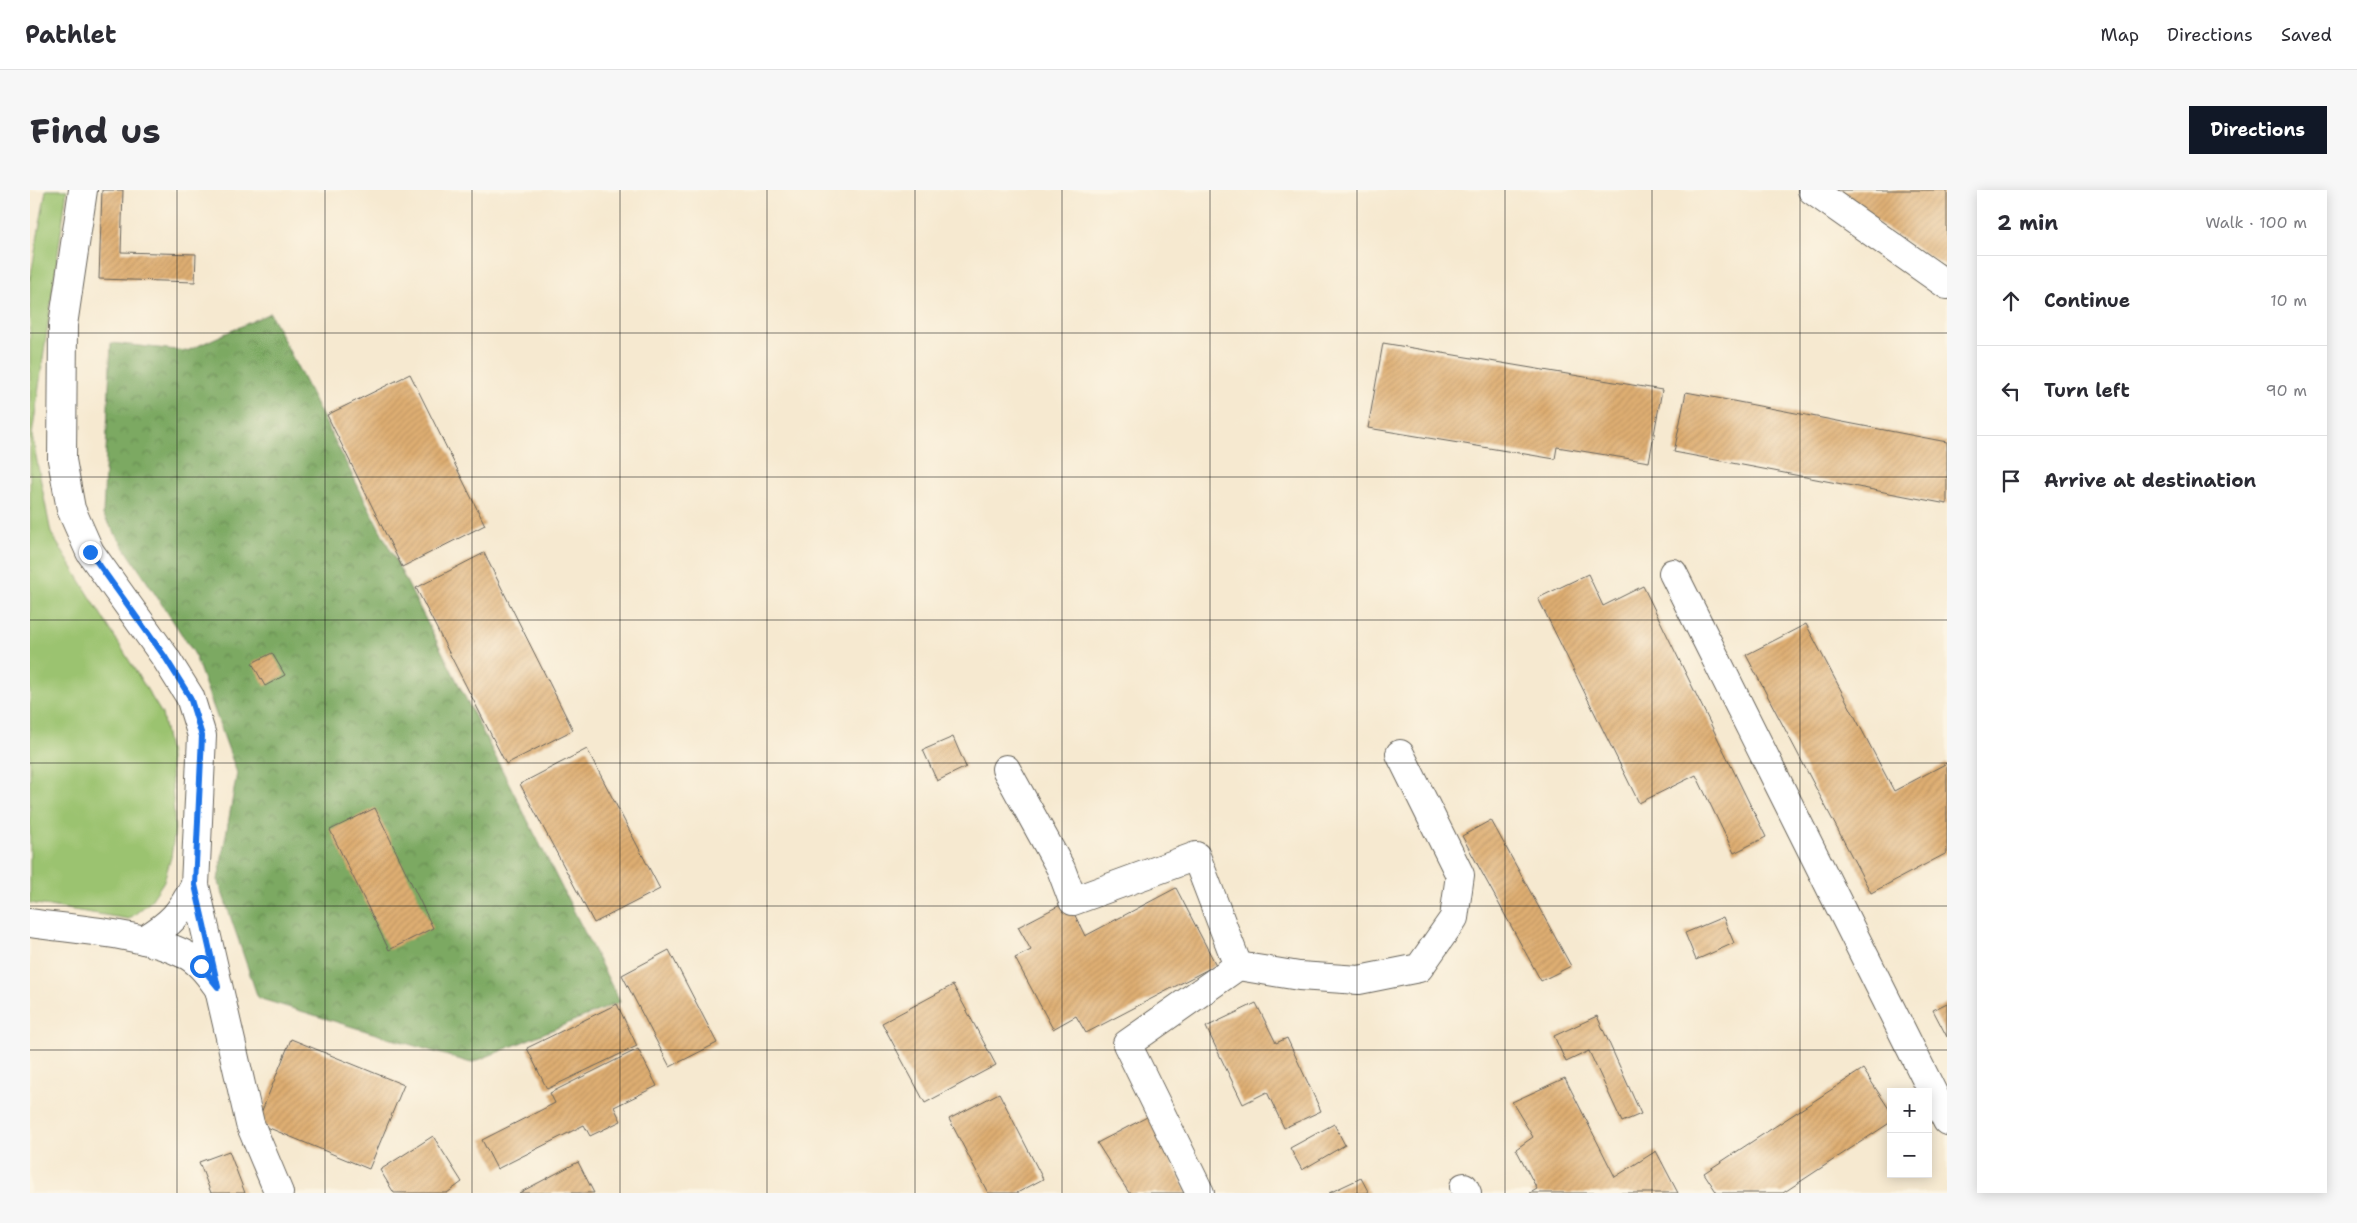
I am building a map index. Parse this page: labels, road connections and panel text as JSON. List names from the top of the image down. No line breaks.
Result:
{"page":{"header":"Pathlet","nav":["Map","Directions","Saved"],"buttons":"Directions","title":"Find us","heading":["2 min","Walk · 100 m"],"list":[["Continue","10 m"],["Turn left","90 m"],"Arrive at destination"],"map_buttons":["+","−"]}}
